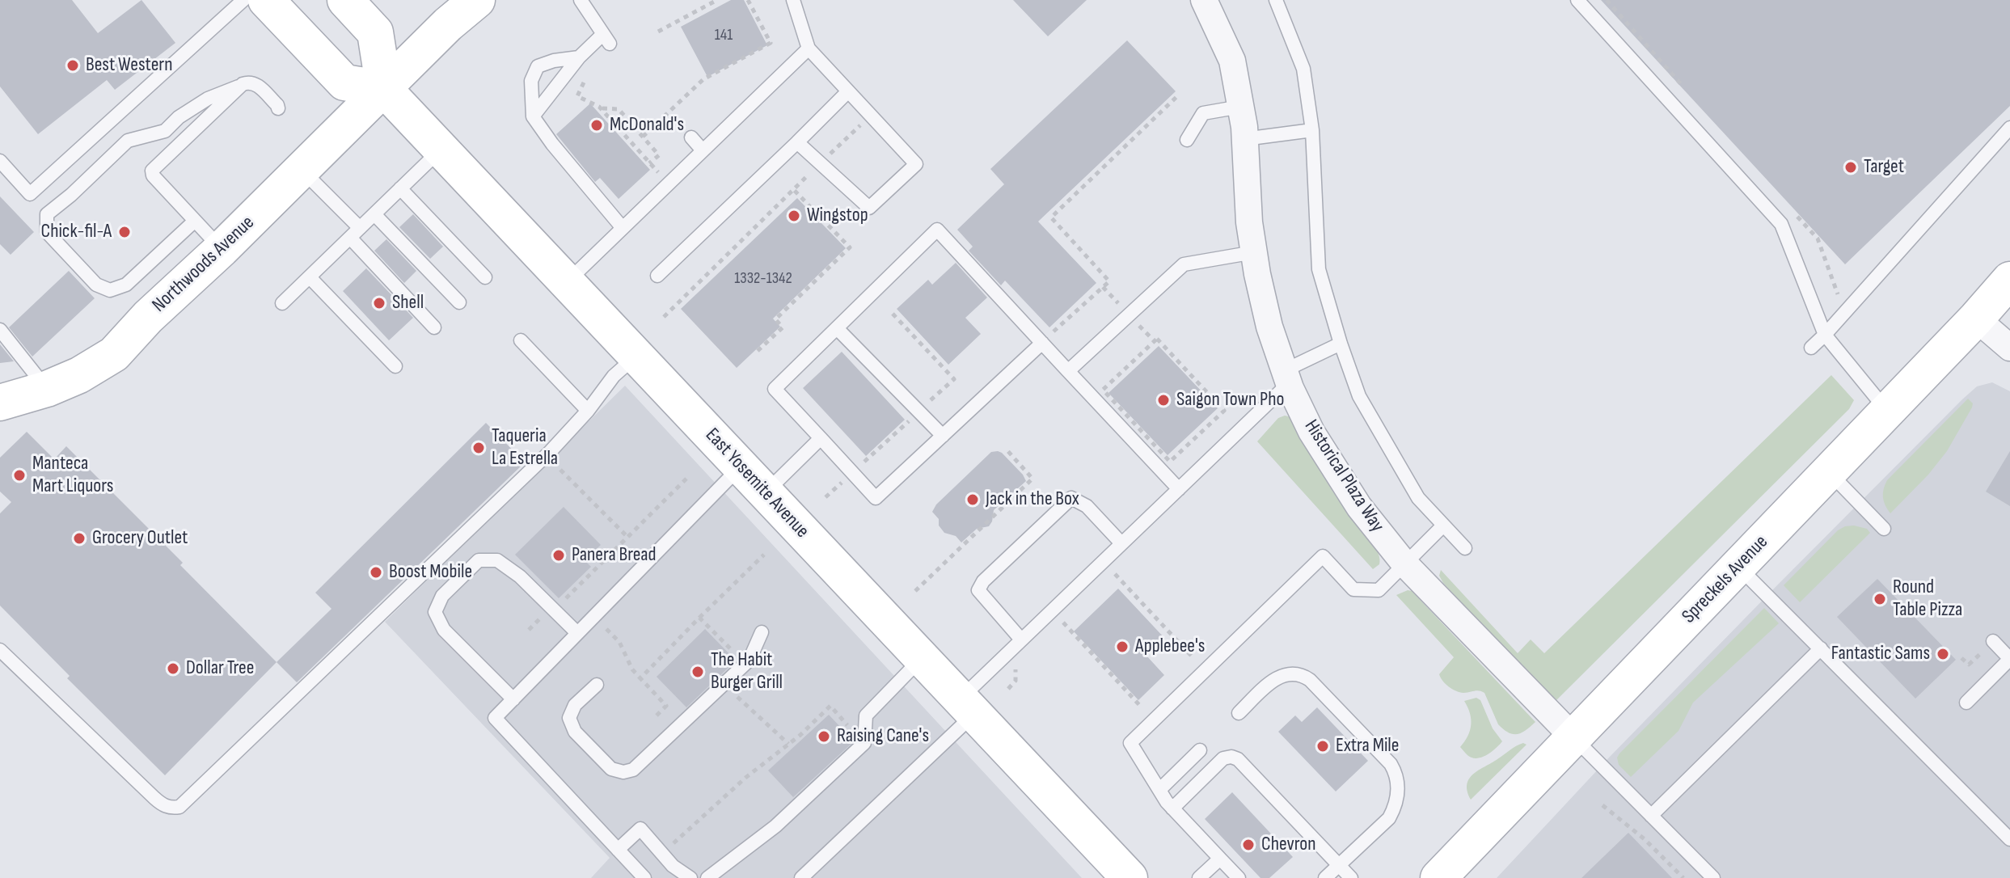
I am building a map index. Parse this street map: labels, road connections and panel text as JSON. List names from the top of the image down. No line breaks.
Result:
{"streets":{"street":["Northwoods Avenue","Historical Plaza Way","East Yosemite Avenue","Spreckels Avenue"]},"crossings":[["Northwoods Avenue","East Yosemite Avenue"],["Historical Plaza Way","Spreckels Avenue"]],"places":["Best Western","McDonald's","Target","Wingstop","Chick-fil-A","Shell","Saigon Town Pho","Taqueria La Estrella","Manteca Mart Liquors","Jack in the Box","Grocery Outlet","Panera Bread","Boost Mobile","Round Table Pizza","Applebee's","Fantastic Sams","Dollar Tree","The Habit Burger Grill","Raising Cane's","Extra Mile","Chevron"],"house_numbers":["141","1332-1342"]}
